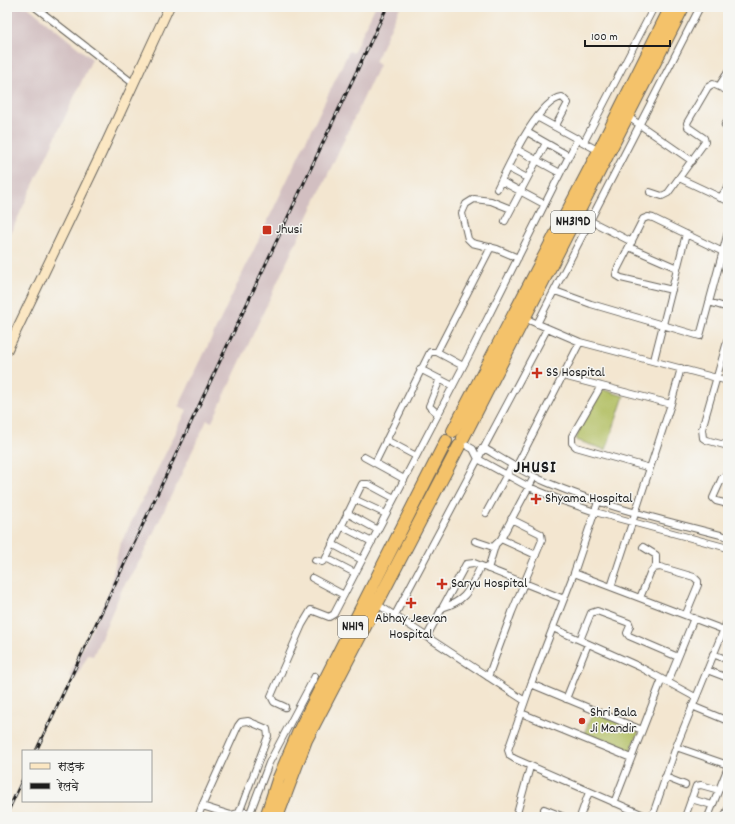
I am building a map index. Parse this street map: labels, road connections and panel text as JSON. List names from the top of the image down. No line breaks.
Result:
{"streets":{"highway":["NH319D","NH19"]},"crossings":[["NH319D","NH19"]],"districts":["JHUSI"],"places":{"transit":["Jhusi"],"health":["SS Hospital","Shyama Hospital","Saryu Hospital","Abhay Jeevan Hospital"],"other":["Shri Bala Ji Mandir"]},"legend":["सड़क","रेलवे"],"scale_bar":"100 m"}
